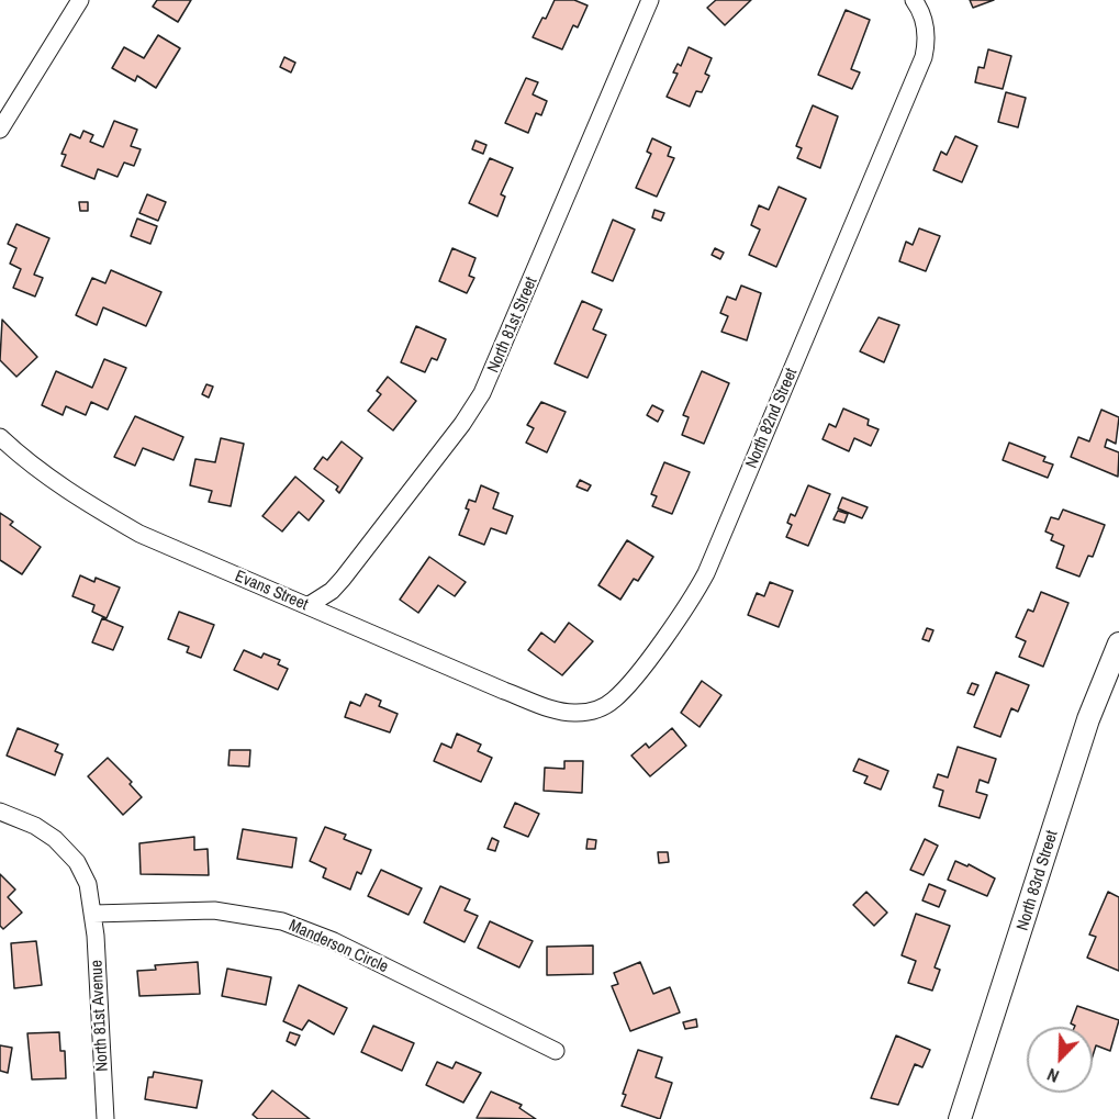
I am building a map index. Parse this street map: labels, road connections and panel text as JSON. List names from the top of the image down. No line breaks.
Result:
{"streets":{"street":["North 81st Street","North 82nd Street","Evans Street","North 83rd Street","Manderson Circle","North 81st Avenue"]},"crossings":[["North 81st Street","Evans Street"],["North 82nd Street","Evans Street"],["Manderson Circle","North 81st Avenue"]],"north":"bottom left"}
